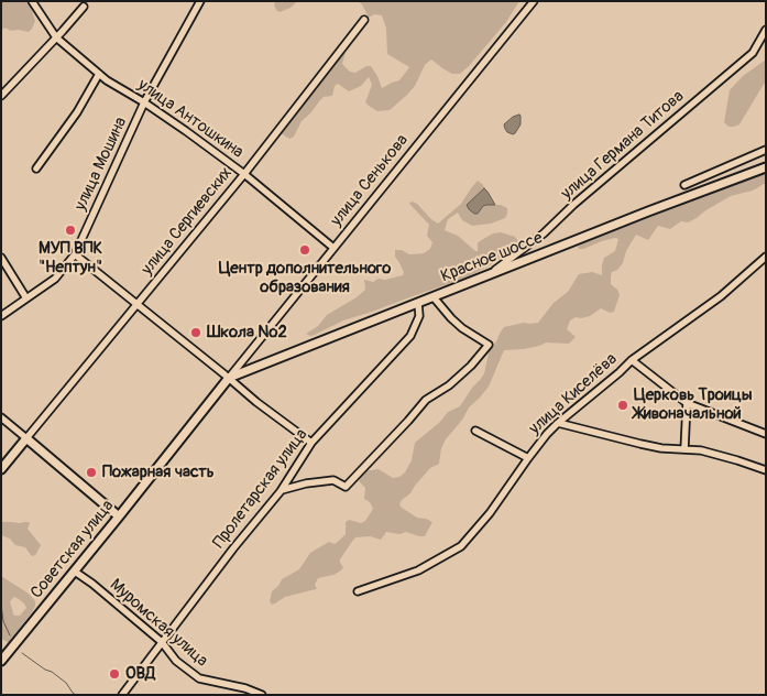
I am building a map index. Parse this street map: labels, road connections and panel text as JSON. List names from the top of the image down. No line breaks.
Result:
{"streets":{"main road":["Красное шоссе","Советская улица"],"street":["улица Антошкина","улица Германа Титова","улица Мошина","улица Сенькова","улица Сергиевских","улица Киселёва","Пролетарская улица","Муромская улица"]},"crossings":[["улица Антошкина","улица Мошина"],["улица Антошкина","улица Сенькова"],["улица Антошкина","улица Сергиевских"],["улица Германа Титова","Красное шоссе"],["улица Сенькова","Красное шоссе"],["улица Сенькова","Советская улица"],["Красное шоссе","Пролетарская улица"],["Красное шоссе","Советская улица"],["Пролетарская улица","Муромская улица"],["Советская улица","Муромская улица"]],"places":["МУП ВПК \"Нептун\"","Центр дополнительного образования","Школа №2","Церковь Троицы Живоначальной","Пожарная часть","ОВД"]}
